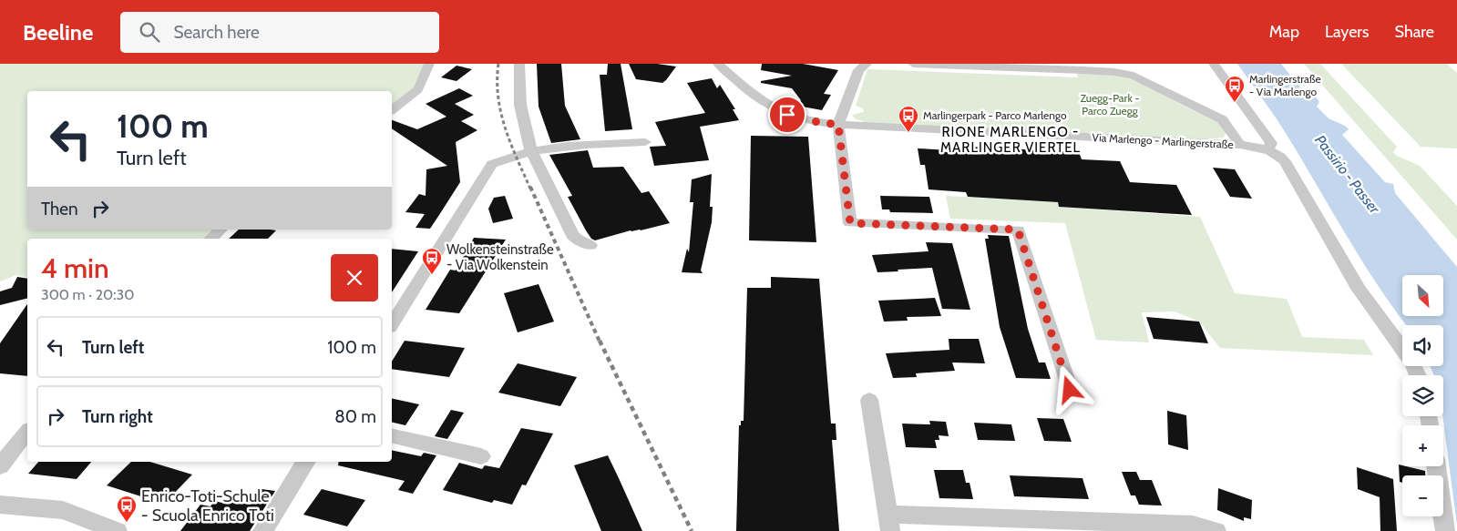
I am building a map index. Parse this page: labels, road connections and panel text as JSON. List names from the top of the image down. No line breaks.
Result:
{"streets":{"street":["Via Marlengo - Marlingerstraße"]},"districts":["RIONE MARLENGO - MARLINGER VIERTEL"],"water":["Passirio - Passer"],"parks":["Zuegg-Park - Parco Zuegg"],"places":{"bus stop":["Marlingerstraße - Via Marlengo","Marlingerpark - Parco Marlengo","Wolkensteinstraße - Via Wolkenstein","Enrico-Toti-Schule - Scuola Enrico Toti"]},"north":"bottom right","page":{"header":"Beeline","search":"Search here","nav":["Map","Layers","Share"],"turn":["100 m","Turn left"],"then":"Then","heading":["4 min","300 m · 20:30"],"map_buttons":["+","−"],"list":[{"name":"Turn left","value":"100 m"},{"name":"Turn right","value":"80 m"}]}}
